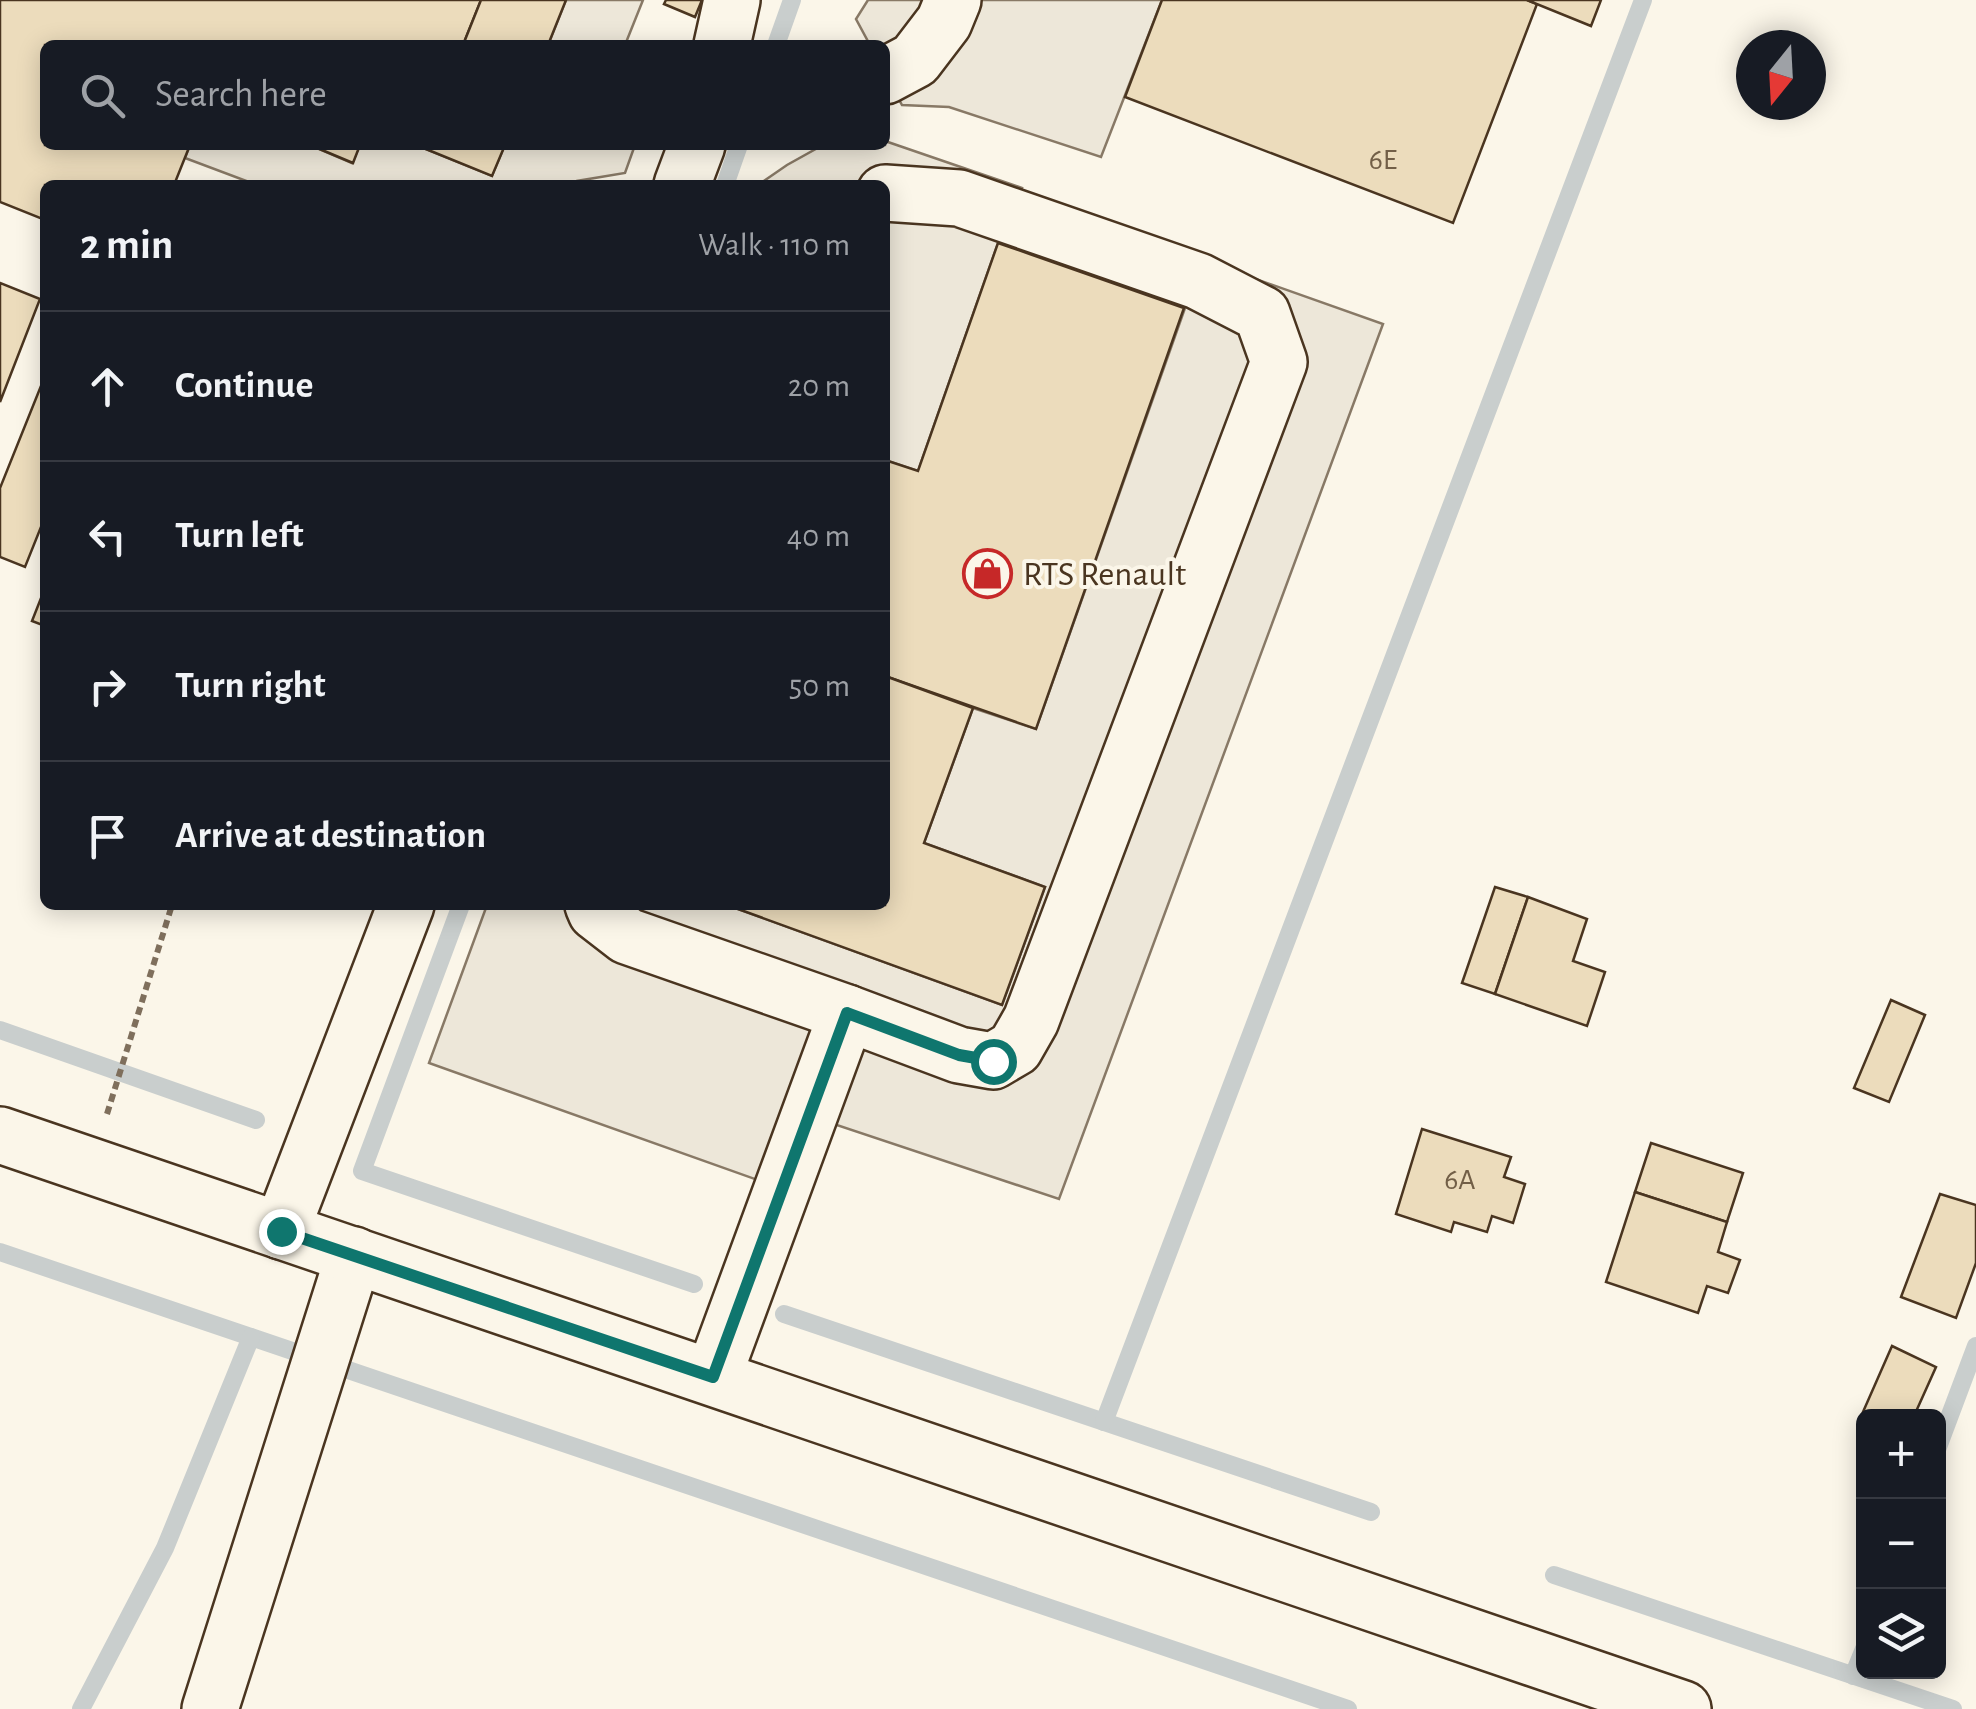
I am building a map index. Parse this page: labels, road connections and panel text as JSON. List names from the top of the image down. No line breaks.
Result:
{"places":{"shop":["RTS Renault"]},"house_numbers":["6E","6A"],"north":"bottom","page":{"search":"Search here","heading":["2 min","Walk · 110 m"],"list":[["Continue","20 m"],["Turn left","40 m"],["Turn right","50 m"],"Arrive at destination"],"map_buttons":["+","−"]}}
